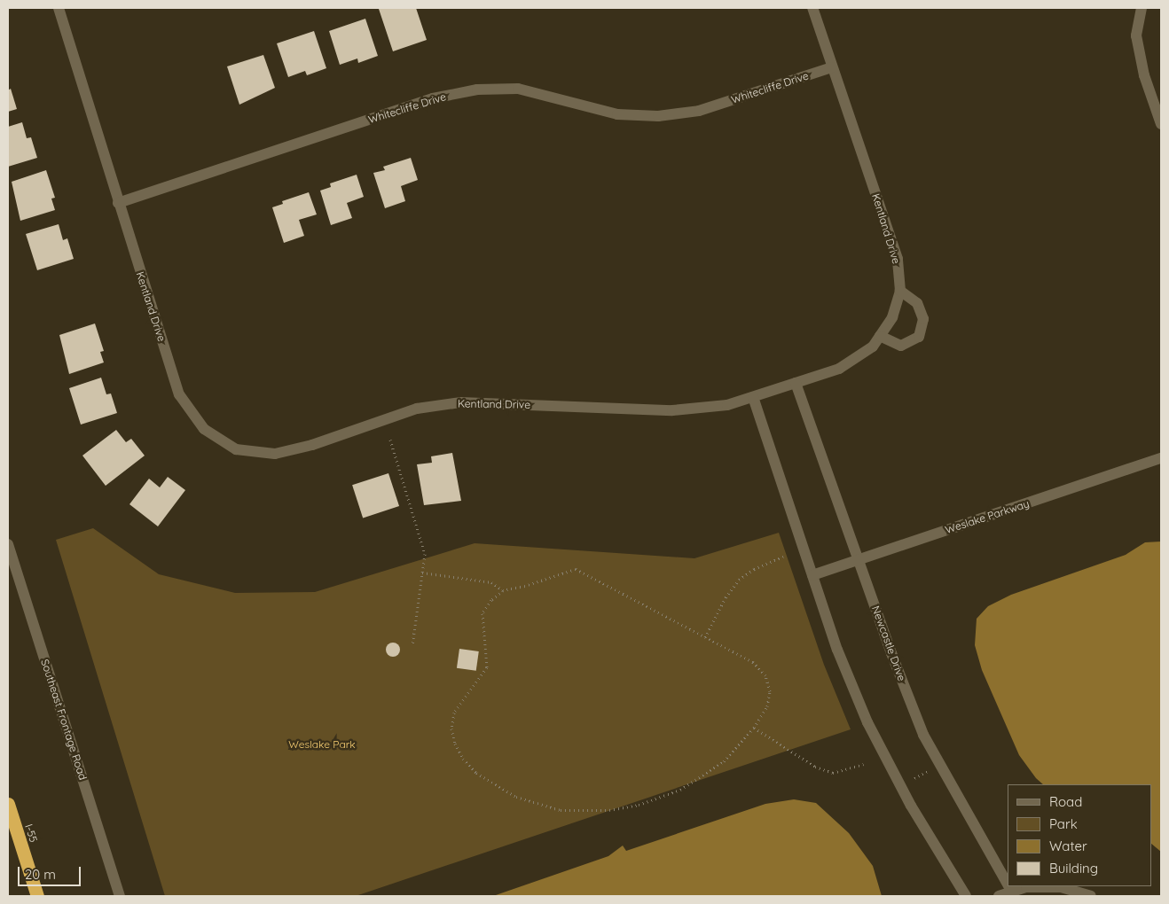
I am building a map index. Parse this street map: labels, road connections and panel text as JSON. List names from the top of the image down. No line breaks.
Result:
{"streets":{"highway":["I-55"],"street":["Whitecliffe Drive","Kentland Drive","Weslake Parkway","Newcastle Drive","Southeast Frontage Road"]},"crossings":[["Whitecliffe Drive","Kentland Drive"],["Kentland Drive","Newcastle Drive"],["Weslake Parkway","Newcastle Drive"]],"parks":["Weslake Park"],"legend":["Road","Park","Water","Building"],"scale_bar":"20 m"}
